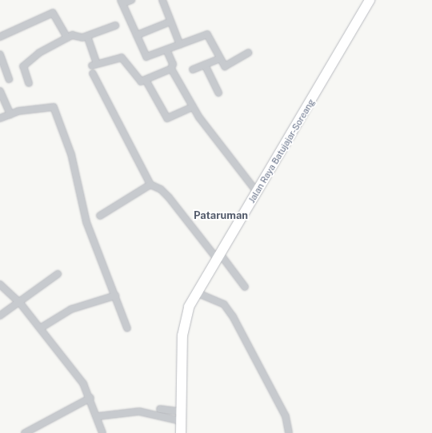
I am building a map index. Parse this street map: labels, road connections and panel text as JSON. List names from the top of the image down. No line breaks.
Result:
{"streets":{"highway":["Jalan Raya Batujajar-Soreang"]},"districts":["Pataruman"]}
